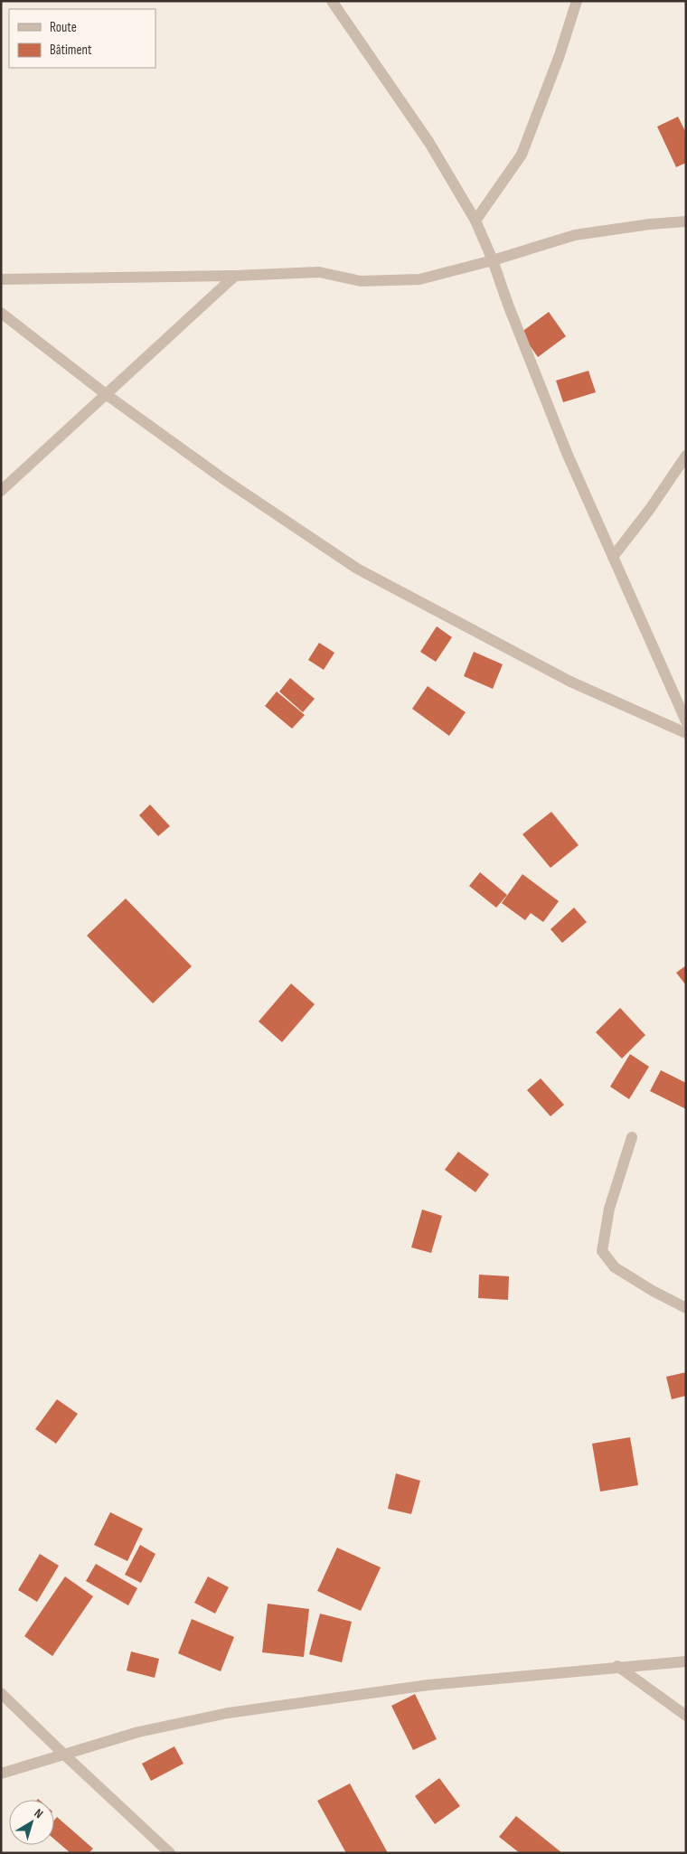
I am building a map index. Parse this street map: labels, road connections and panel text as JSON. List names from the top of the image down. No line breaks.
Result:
{"legend":["Route","Bâtiment"],"north":"top right"}
